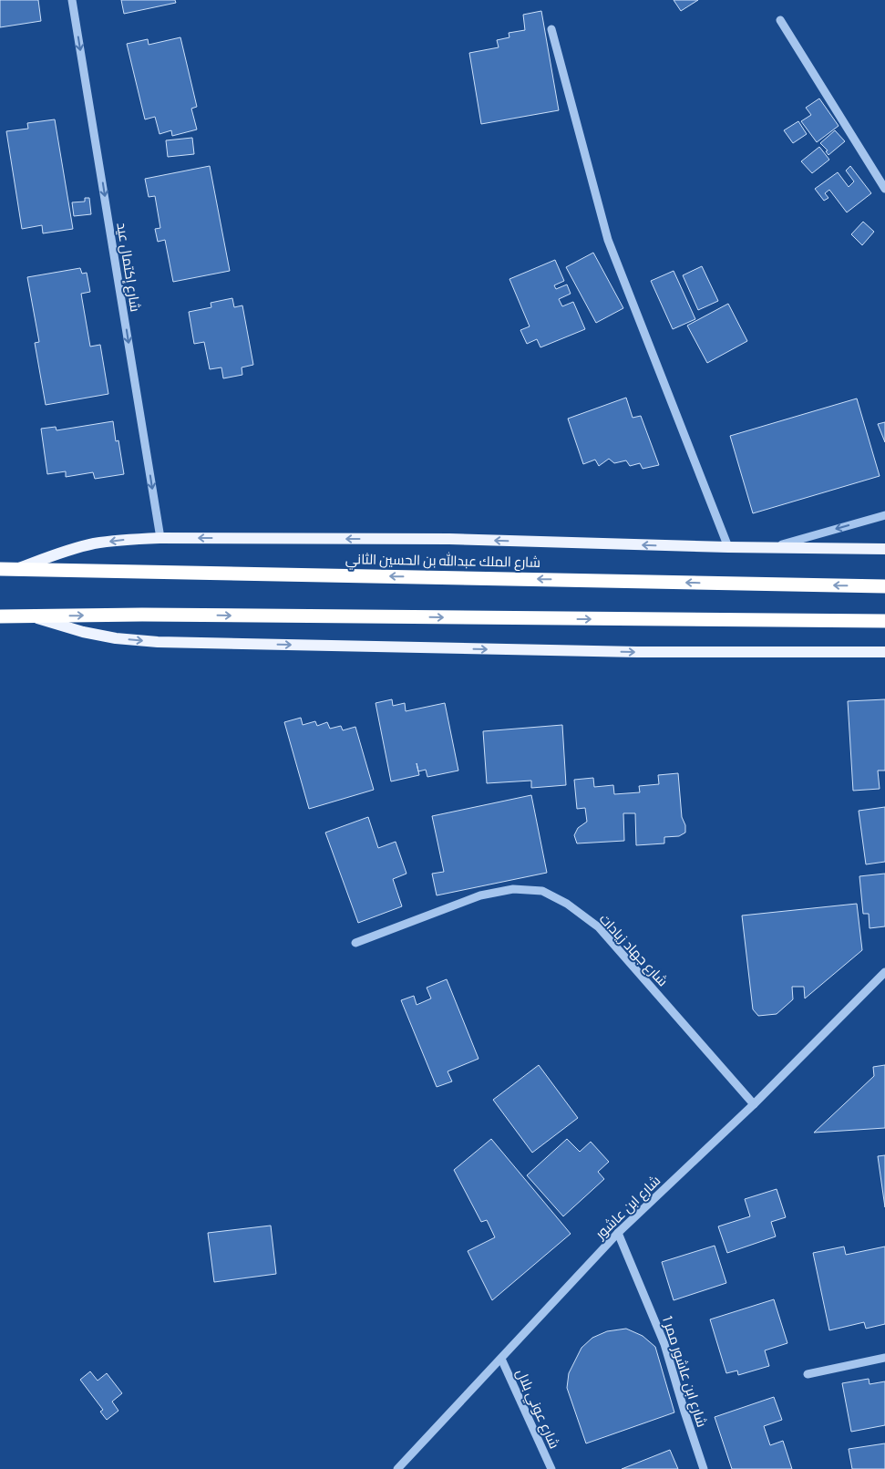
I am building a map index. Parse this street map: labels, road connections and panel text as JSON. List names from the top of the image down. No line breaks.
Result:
{"streets":{"highway":["شارع الملك عبدالله بن الحسين الثاني"],"street":["شارع إكتمال عيد","شارع جهاد زيادات","شارع ابن عاشور","شارع ابن عاشور ممر 1","شارع عوني بلال"]},"crossings":[["شارع جهاد زيادات","شارع ابن عاشور"],["شارع ابن عاشور","شارع ابن عاشور ممر 1"],["شارع ابن عاشور","شارع عوني بلال"]],"one_way":["شارع إكتمال عيد"]}
